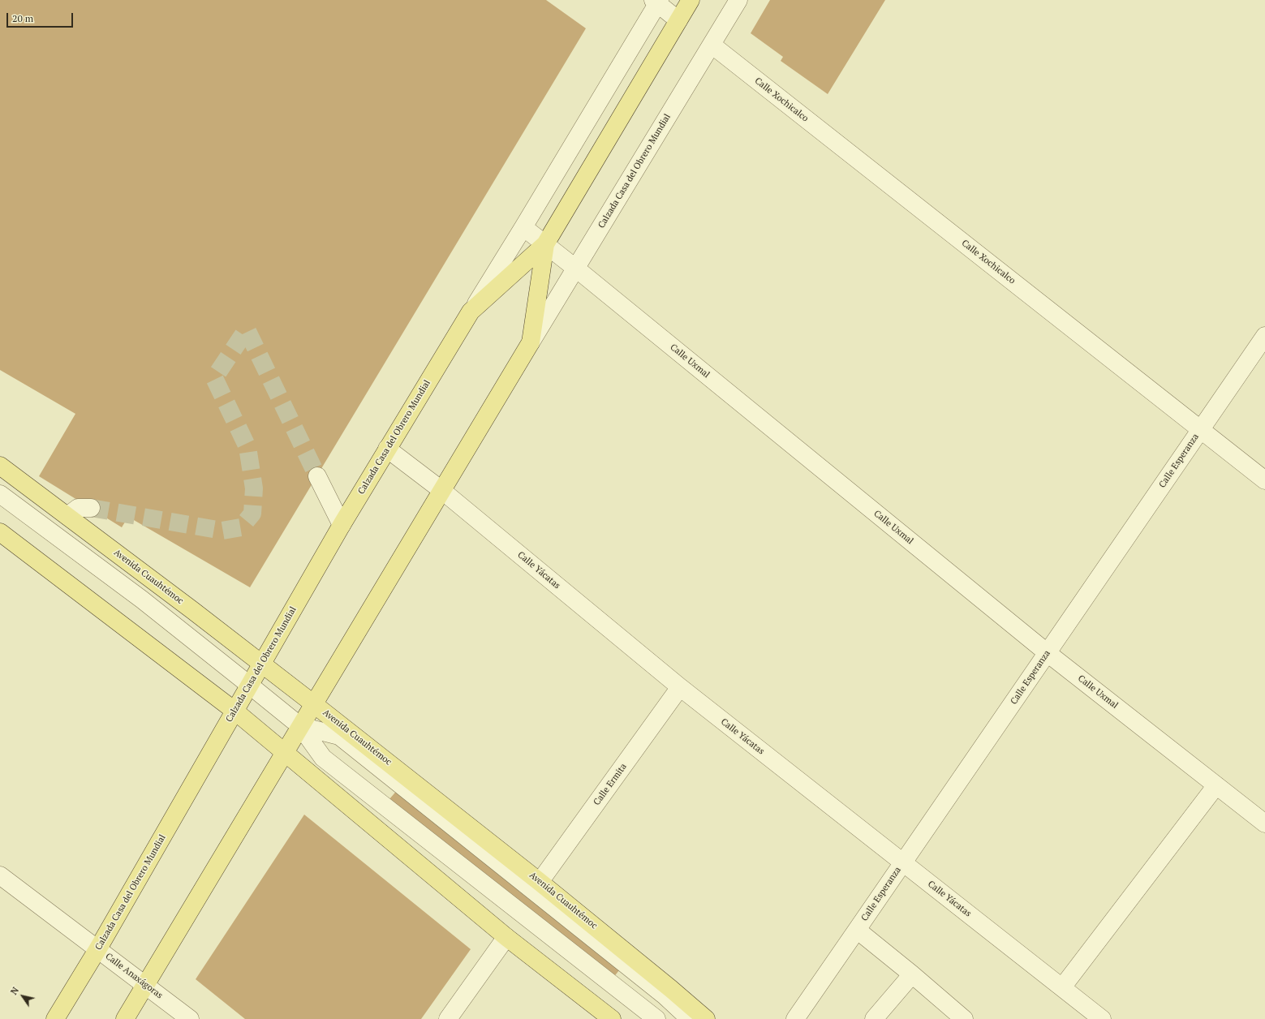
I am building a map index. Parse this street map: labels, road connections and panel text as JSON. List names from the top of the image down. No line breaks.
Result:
{"streets":{"main road":["Calzada Casa del Obrero Mundial","Avenida Cuauhtémoc"],"street":["Calle Xochicalco","Calle Uxmal","Calle Esperanza","Calle Yácatas","Calle Ermita","Calle Anaxágoras"]},"crossings":[["Calle Xochicalco","Calzada Casa del Obrero Mundial"],["Calle Xochicalco","Calle Esperanza"],["Calzada Casa del Obrero Mundial","Calle Uxmal"],["Calzada Casa del Obrero Mundial","Calle Yácatas"],["Calzada Casa del Obrero Mundial","Avenida Cuauhtémoc"],["Calzada Casa del Obrero Mundial","Calle Anaxágoras"],["Calle Uxmal","Calle Esperanza"],["Calle Esperanza","Calle Yácatas"],["Calle Yácatas","Calle Ermita"],["Avenida Cuauhtémoc","Calle Ermita"]],"scale_bar":"20 m","north":"top left"}
